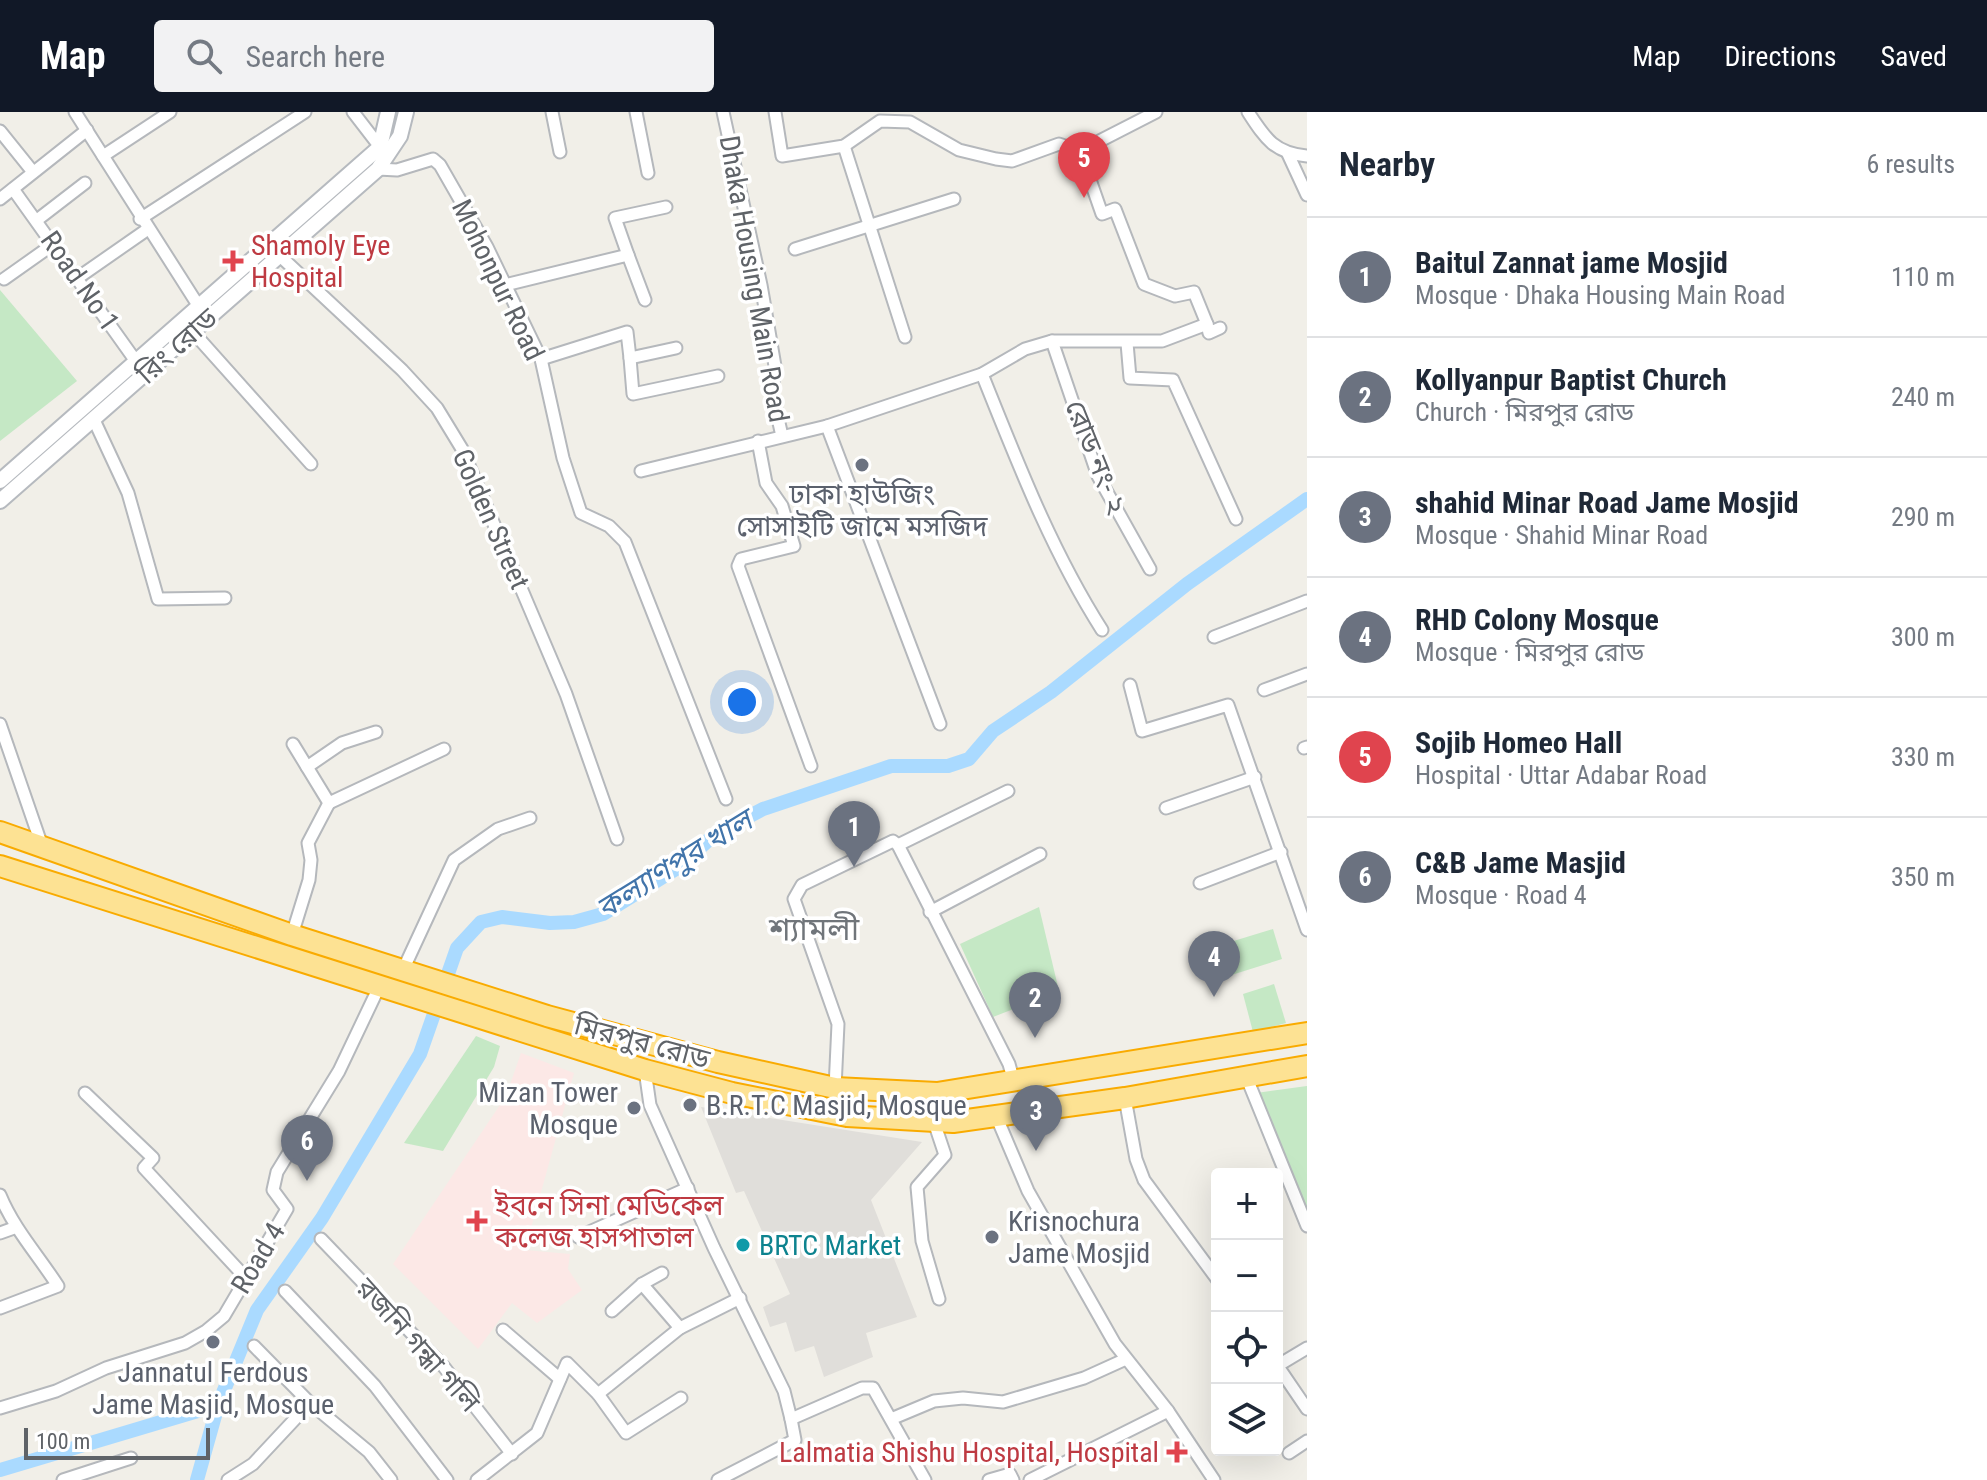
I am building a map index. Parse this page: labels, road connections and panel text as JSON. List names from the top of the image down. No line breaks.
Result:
{"streets":{"highway":["মিরপুর রোড"],"main road":["রিং রোড"],"street":["Dhaka Housing Main Road","Mohonpur Road","Road No 1","রোড নং- ২","Golden Street","Road 4","রজনি গন্ধা গলি"]},"crossings":[["Mohonpur Road","রিং রোড"],["Road No 1","রিং রোড"],["রিং রোড","Golden Street"],["মিরপুর রোড","Road 4"]],"districts":["শ্যামলী"],"water":["কল্যাণপুর খাল"],"places":{"health":["Shamoly Eye Hospital","ইবনে সিনা মেডিকেল কলেজ হাসপাতাল","Lalmatia Shishu Hospital, Hospital"],"other":["ঢাকা হাউজিং সোসাইটি জামে মসজিদ","B.R.T.C Masjid, Mosque","Mizan Tower Mosque","Krisnochura Jame Mosjid","BRTC Market","Jannatul Ferdous Jame Masjid, Mosque"]},"scale_bar":"100 m","page":{"header":"Map","search":"Search here","nav":["Map","Directions","Saved"],"heading":["Nearby","6 results"],"pins":["5","1","4","2","3","6"],"list":[{"mark":"1","name":"Baitul Zannat jame Mosjid","note":"Mosque · Dhaka Housing Main Road","value":"110 m"},{"mark":"2","name":"Kollyanpur Baptist Church","note":"Church · মিরপুর রোড","value":"240 m"},{"mark":"3","name":"shahid Minar Road Jame Mosjid","note":"Mosque · Shahid Minar Road","value":"290 m"},{"mark":"4","name":"RHD Colony Mosque","note":"Mosque · মিরপুর রোড","value":"300 m"},{"mark":"5","name":"Sojib Homeo Hall","note":"Hospital · Uttar Adabar Road","value":"330 m"},{"mark":"6","name":"C&B Jame Masjid","note":"Mosque · Road 4","value":"350 m"}],"map_buttons":["+","−"],"scale":"100 m"}}
